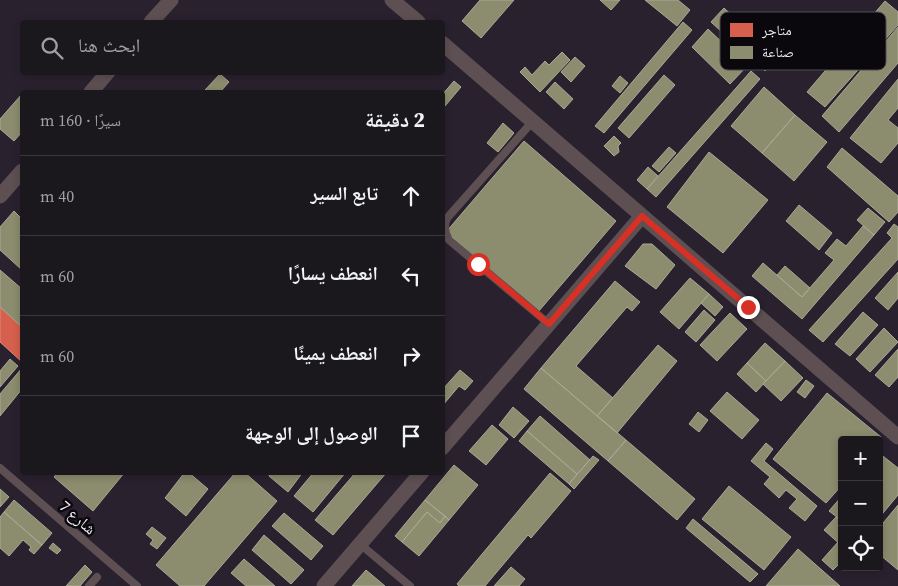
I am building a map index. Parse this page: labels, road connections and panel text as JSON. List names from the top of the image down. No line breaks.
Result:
{"streets":{"lane":["شارع 7"]},"legend":["متاجر","صناعة"],"page":{"search":"ابحث هنا","heading":["2 دقيقة","سيرًا · 160 m"],"list":[["تابع السير","40 m"],["انعطف يسارًا","60 m"],["انعطف يمينًا","60 m"],"الوصول إلى الوجهة"],"map_buttons":["+","−"]}}
